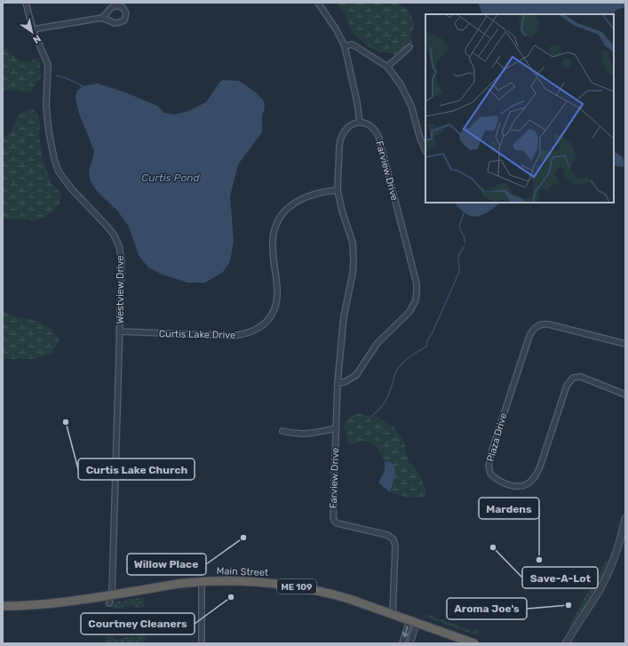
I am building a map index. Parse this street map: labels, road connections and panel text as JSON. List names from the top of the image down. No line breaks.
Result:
{"streets":{"highway":["Main Street","ME 109"],"street":["Farview Drive","Westview Drive","Curtis Lake Drive","Plaza Drive"]},"crossings":[["Farview Drive","Curtis Lake Drive"],["Farview Drive","Main Street"],["Westview Drive","Curtis Lake Drive"],["Westview Drive","Main Street"]],"water":["Curtis Pond"],"places":["Curtis Lake Church","Willow Place","Save-A-Lot","Mardens","Courtney Cleaners","Aroma Joe's"],"north":"bottom right"}
